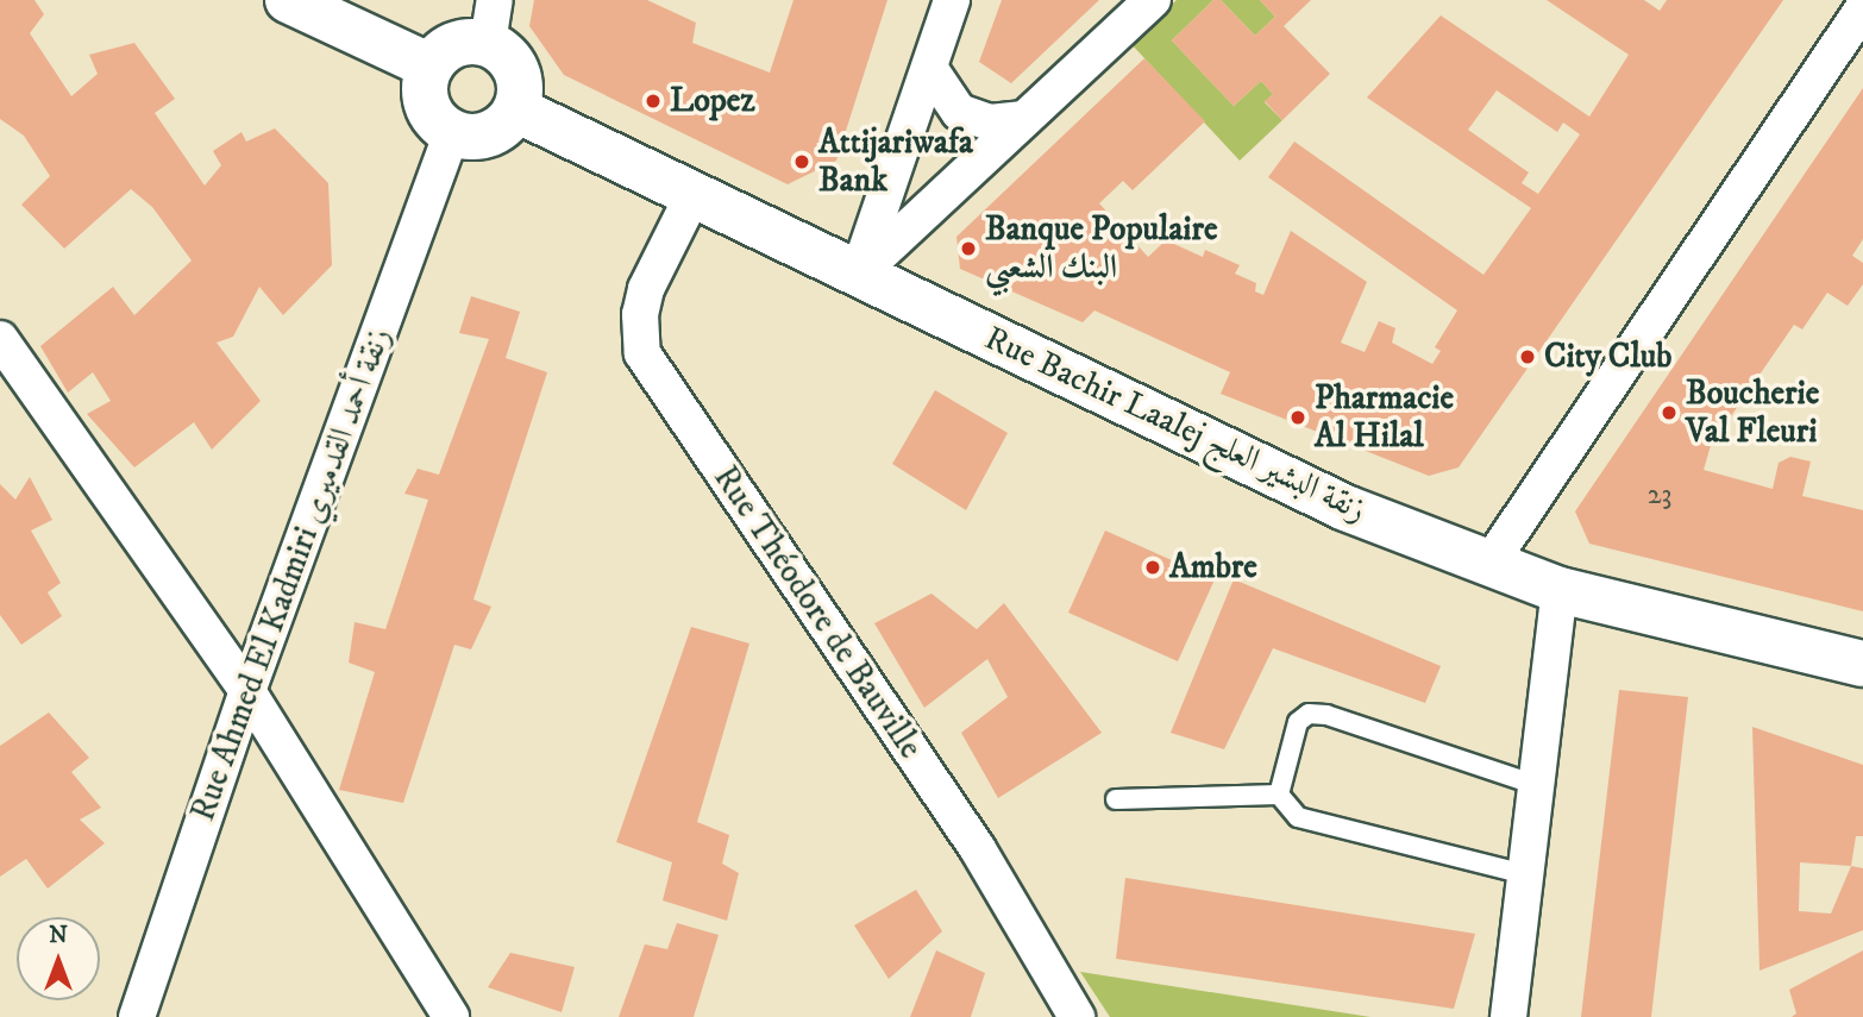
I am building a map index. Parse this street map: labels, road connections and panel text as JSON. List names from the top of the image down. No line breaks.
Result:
{"streets":{"street":["Rue Bachir Laalej زنقة البشير العلج","Rue Ahmed El Kadmiri زنقة أحمد القدميري","Rue Théodore de Bauville"]},"crossings":[["Rue Bachir Laalej زنقة البشير العلج","Rue Ahmed El Kadmiri زنقة أحمد القدميري"],["Rue Bachir Laalej زنقة البشير العلج","Rue Théodore de Bauville"]],"places":["Lopez","Attijariwafa Bank","Banque Populaire البنك الشعبي","City Club","Boucherie Val Fleuri","Pharmacie Al Hilal","Ambre"],"house_numbers":["23"],"north":"top"}
